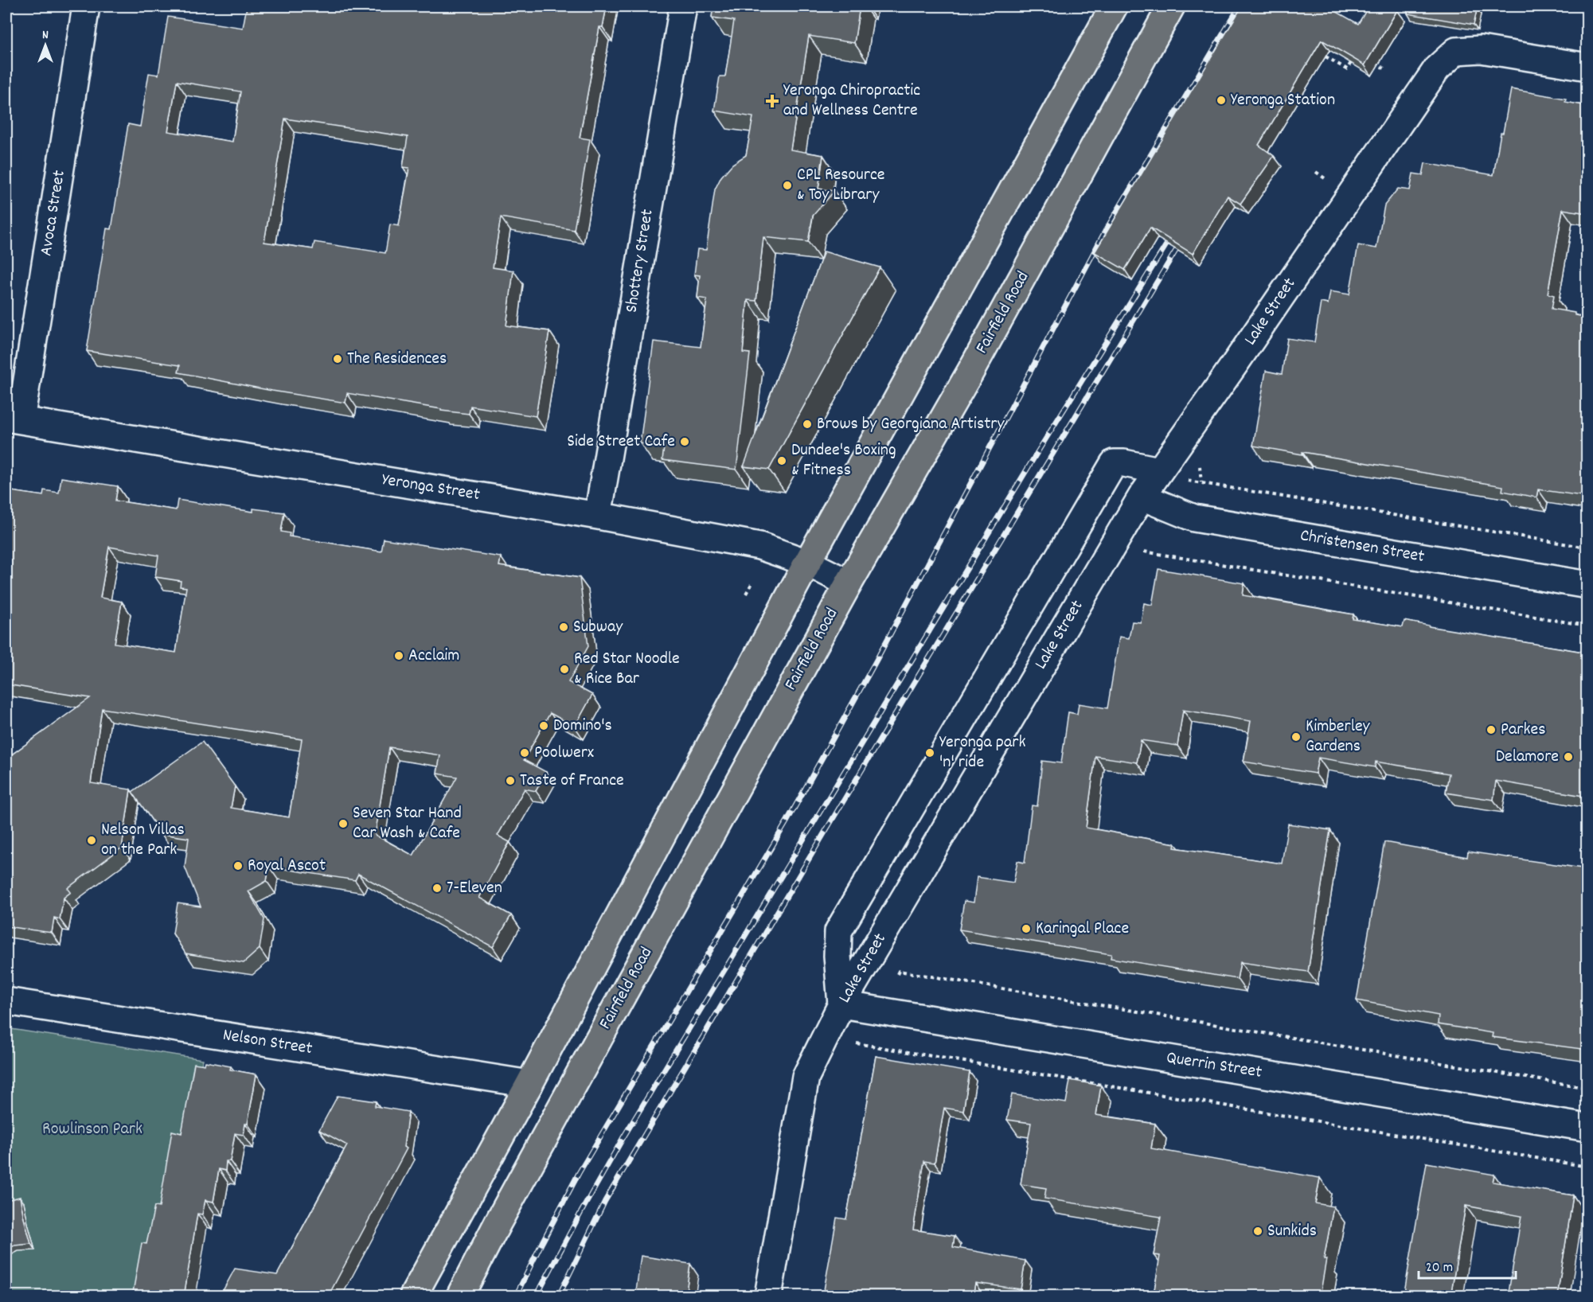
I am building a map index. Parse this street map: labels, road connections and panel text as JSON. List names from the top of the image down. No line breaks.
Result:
{"streets":{"main road":["Fairfield Road"],"street":["Avoca Street","Shottery Street","Lake Street","Yeronga Street","Christensen Street","Nelson Street","Querrin Street"]},"crossings":[["Avoca Street","Yeronga Street"],["Shottery Street","Yeronga Street"],["Lake Street","Christensen Street"],["Lake Street","Querrin Street"],["Fairfield Road","Yeronga Street"]],"parks":["Rowlinson Park"],"places":{"other":["Yeronga Station","CPL Resource & Toy Library","The Residences","Brows by Georgiana Artistry","Side Street Cafe","Dundee's Boxing & Fitness","Subway","Acclaim","Red Star Noodle & Rice Bar","Domino's","Parkes","Kimberley Gardens","Poolwerx","Yeronga park 'n' ride","Delamore","Taste of France","Seven Star Hand Car Wash & Cafe","Nelson Villas on the Park","Royal Ascot","7-Eleven","Karingal Place","Sunkids"],"health":["Yeronga Chiropractic and Wellness Centre"]},"scale_bar":"20 m","north":"top"}
